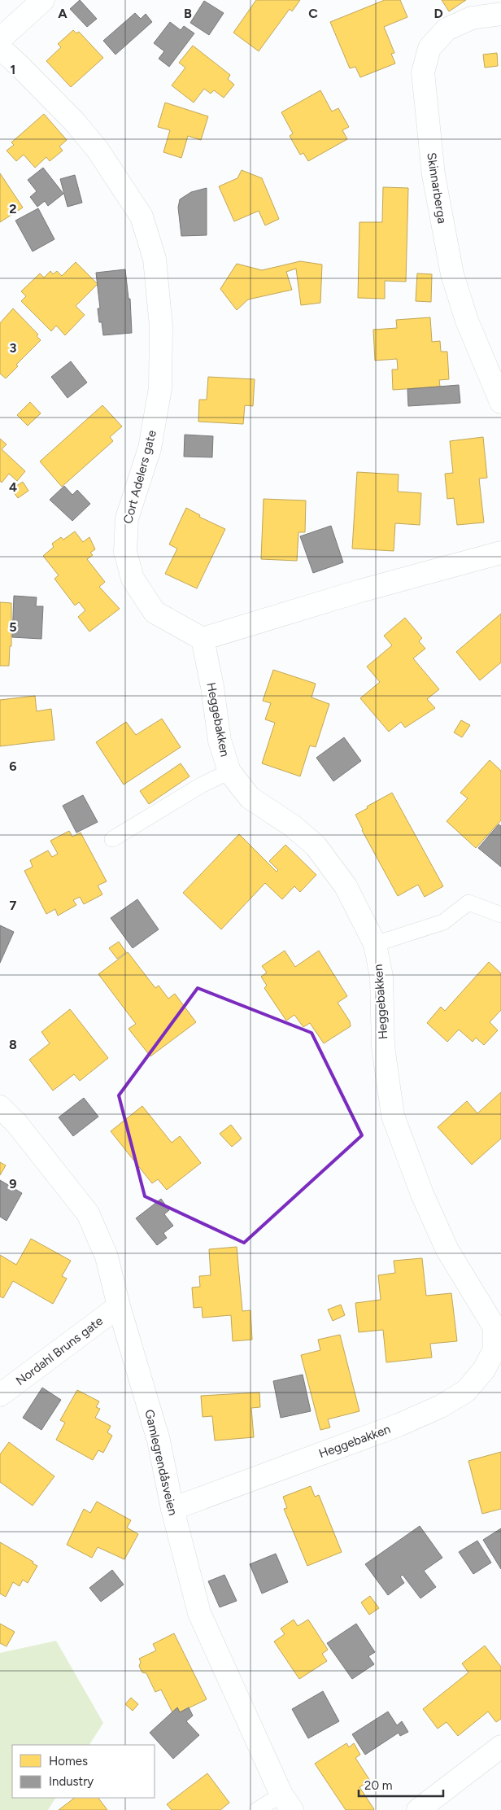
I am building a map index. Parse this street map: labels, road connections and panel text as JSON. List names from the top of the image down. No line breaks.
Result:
{"streets":{"street":["Skinnarberga","Cort Adelers gate","Heggebakken","Nordahl Bruns gate","Gamlegrendåsveien"]},"crossings":[["Cort Adelers gate","Heggebakken"],["Heggebakken","Gamlegrendåsveien"],["Nordahl Bruns gate","Gamlegrendåsveien"]],"legend":["Homes","Industry"],"scale_bar":"20 m","grid":{"columns":["A","B","C","D"],"rows":["1","2","3","4","5","6","7","8","9"]}}
